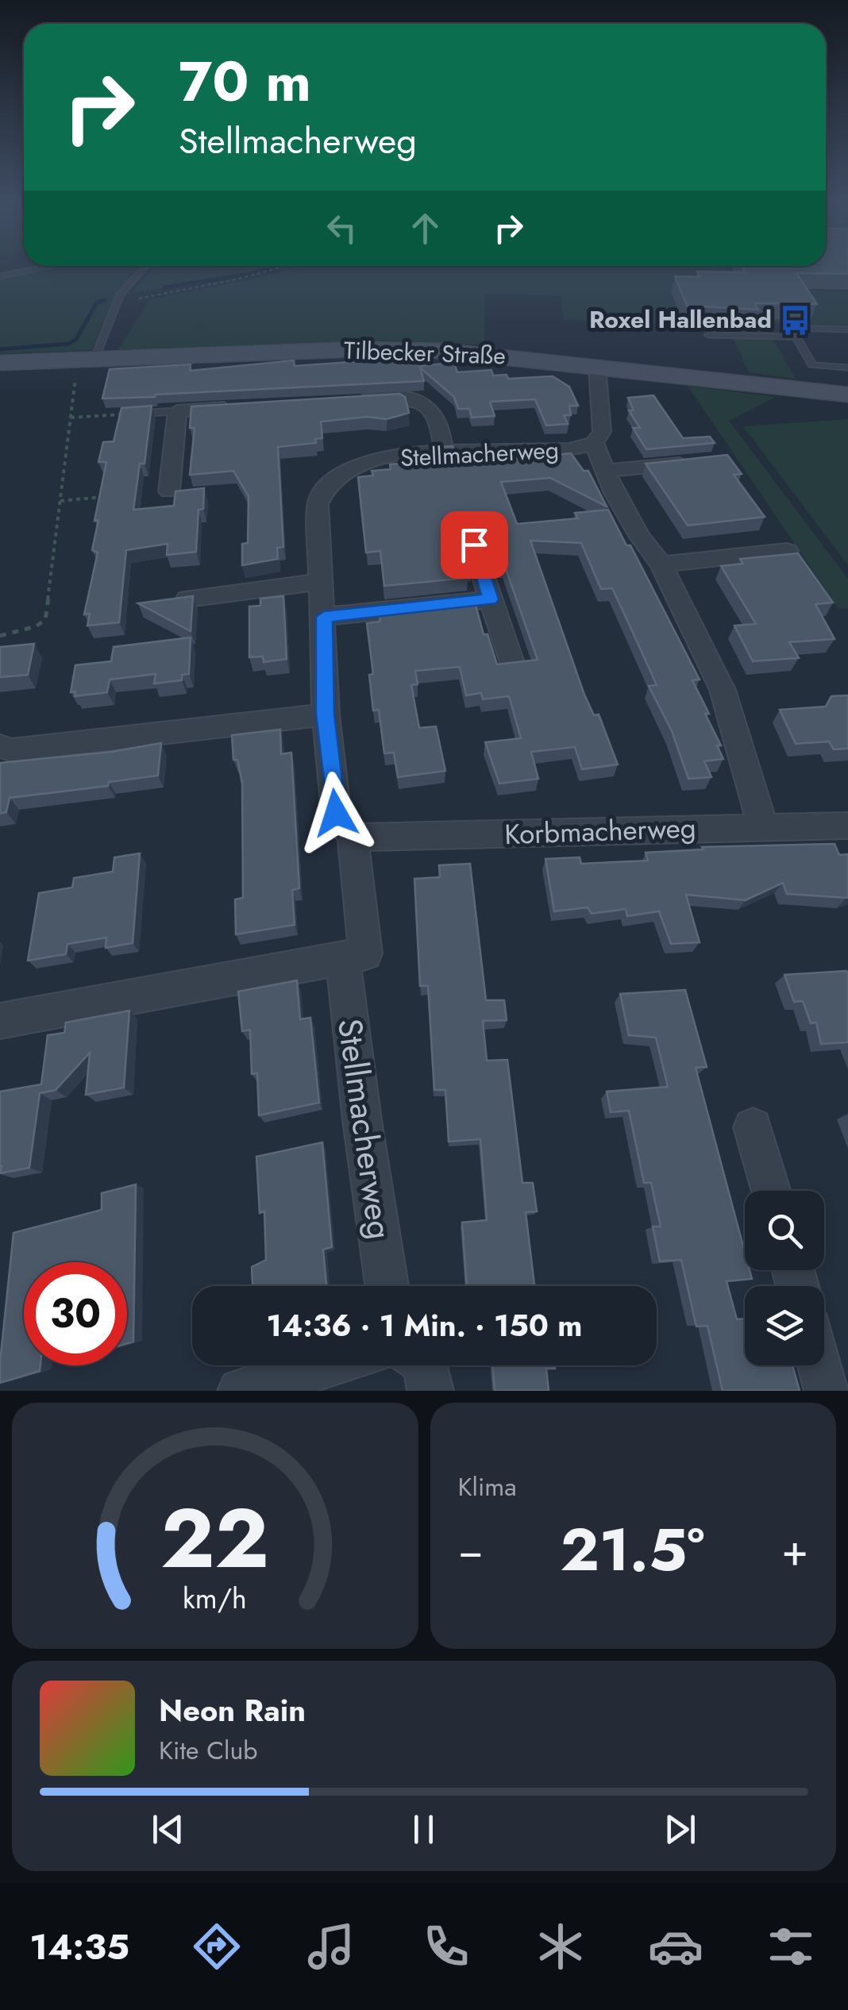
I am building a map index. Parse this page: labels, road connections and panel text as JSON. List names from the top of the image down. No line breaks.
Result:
{"streets":{"main road":["Tilbecker Straße"],"street":["Stellmacherweg","Korbmacherweg"]},"crossings":[["Stellmacherweg","Korbmacherweg"]],"places":{"bus stop":["Roxel Hallenbad"]},"page":{"turn":["70 m","Stellmacherweg"],"limit":"30","trip":"14:36 · 1 Min. · 150 m","tile":"Klima","heat":["−","21.5°","+"],"song":["Neon Rain","Kite Club"],"tabs":"14:35","gauge":["22","km/h"]}}
